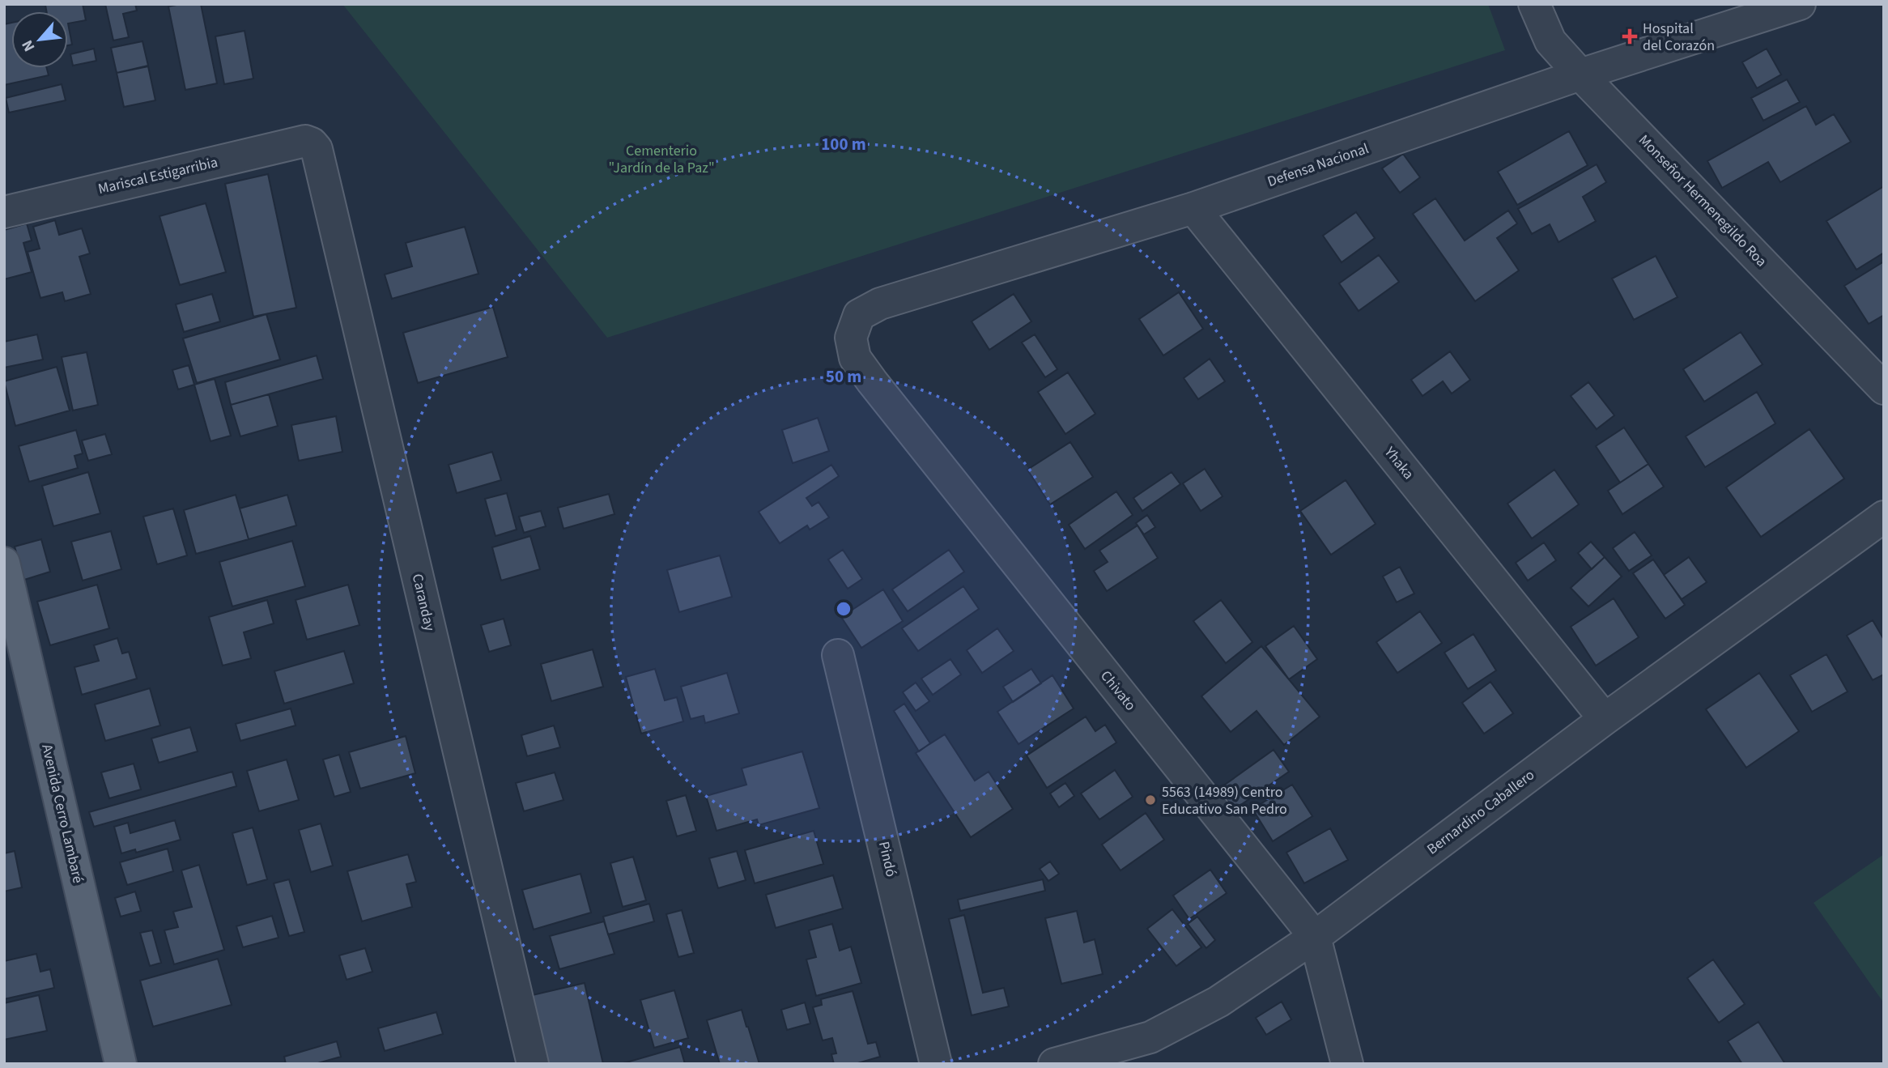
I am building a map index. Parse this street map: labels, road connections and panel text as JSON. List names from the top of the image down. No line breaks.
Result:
{"streets":{"main road":["Avenida Cerro Lambaré"],"street":["Defensa Nacional","Mariscal Estigarribia","Monseñor Hermenegildo Roa","Yhaka","Caranday","Chivato","Bernardino Caballero","Pindó"]},"crossings":[["Defensa Nacional","Monseñor Hermenegildo Roa"],["Defensa Nacional","Yhaka"],["Defensa Nacional","Chivato"],["Mariscal Estigarribia","Caranday"],["Yhaka","Bernardino Caballero"],["Chivato","Bernardino Caballero"]],"parks":["Cementerio \"Jardín de la Paz\""],"places":{"health":["Hospital del Corazón"],"other":["5563 (14989) Centro Educativo San Pedro"]},"north":"bottom left","rings":["100 m","50 m"]}
